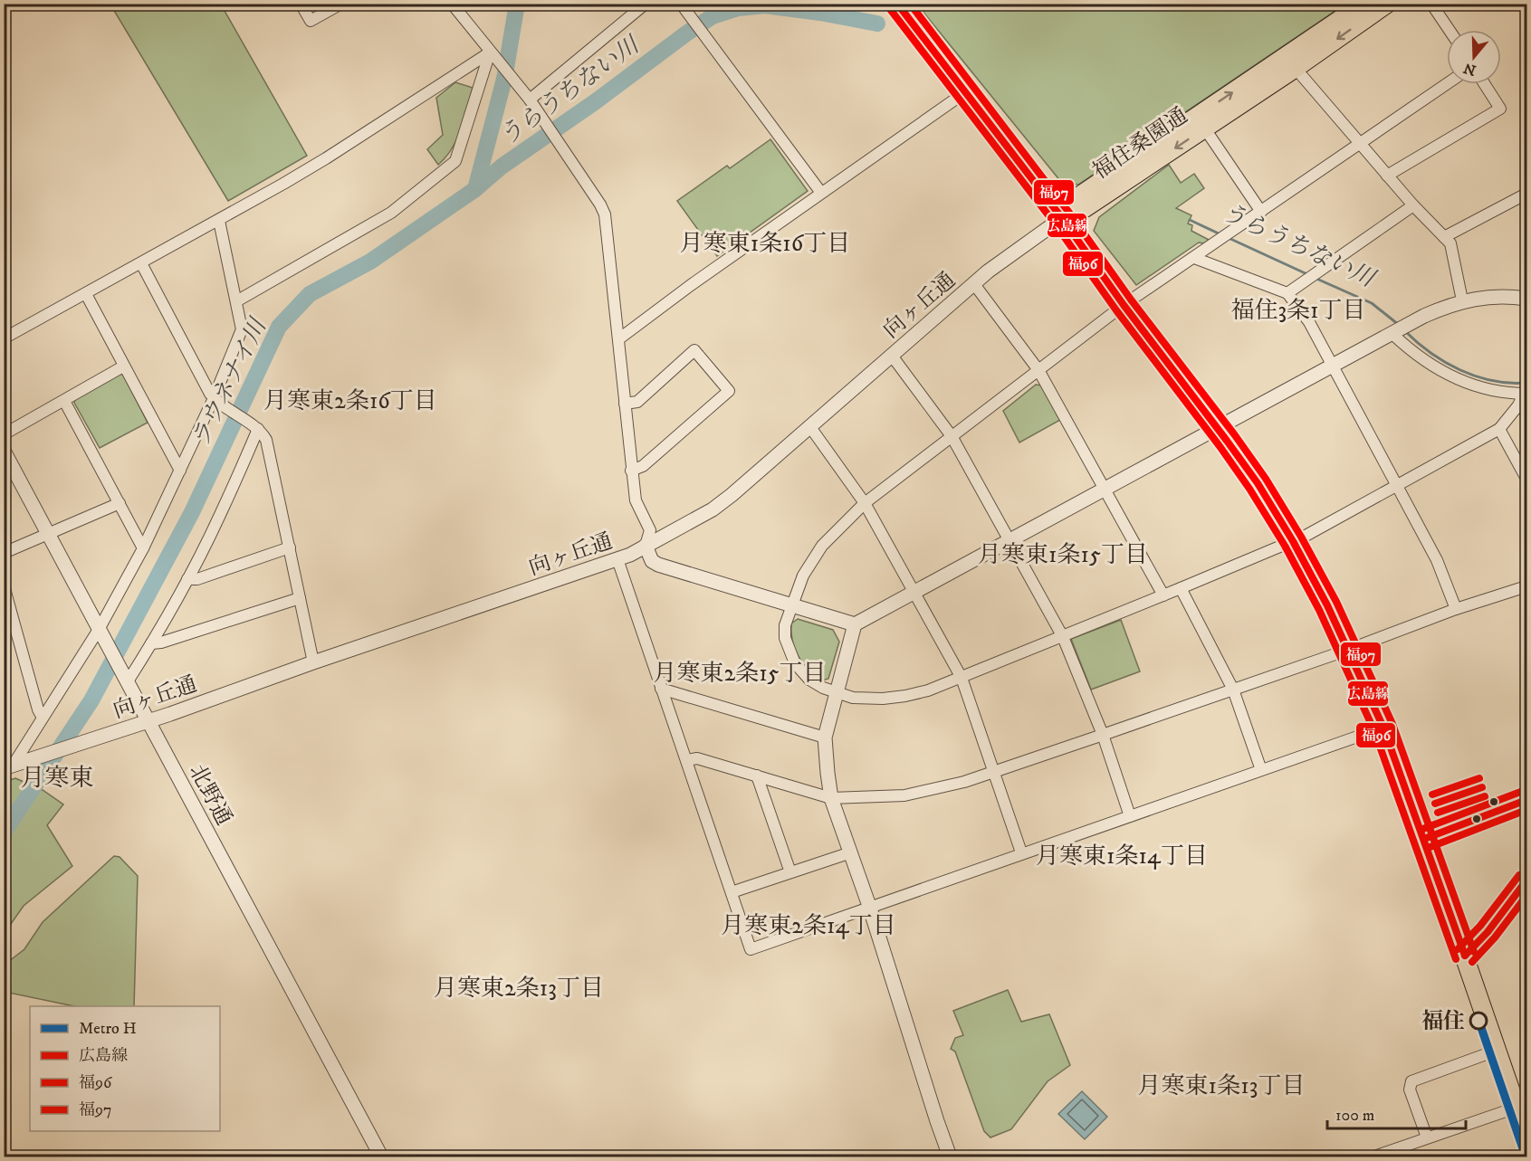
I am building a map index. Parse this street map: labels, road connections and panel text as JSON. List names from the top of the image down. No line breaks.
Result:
{"streets":{"main road":["福住桑園通"],"street":["向ヶ丘通","北野通"]},"crossings":[["福住桑園通","向ヶ丘通"],["向ヶ丘通","北野通"]],"districts":["月寒東1条16丁目","福住3条1丁目","月寒東2条16丁目","月寒東1条15丁目","月寒東2条15丁目","月寒東","月寒東1条14丁目","月寒東2条14丁目","月寒東2条13丁目","月寒東1条13丁目"],"water":["うらうちない川","ラウネナイ川"],"places":["福住"],"lines":["transit line 広島線","transit line 福97","transit line 福96","metro line H"],"legend":["Metro H","広島線","福96","福97"],"scale_bar":"100 m","north":"bottom"}
